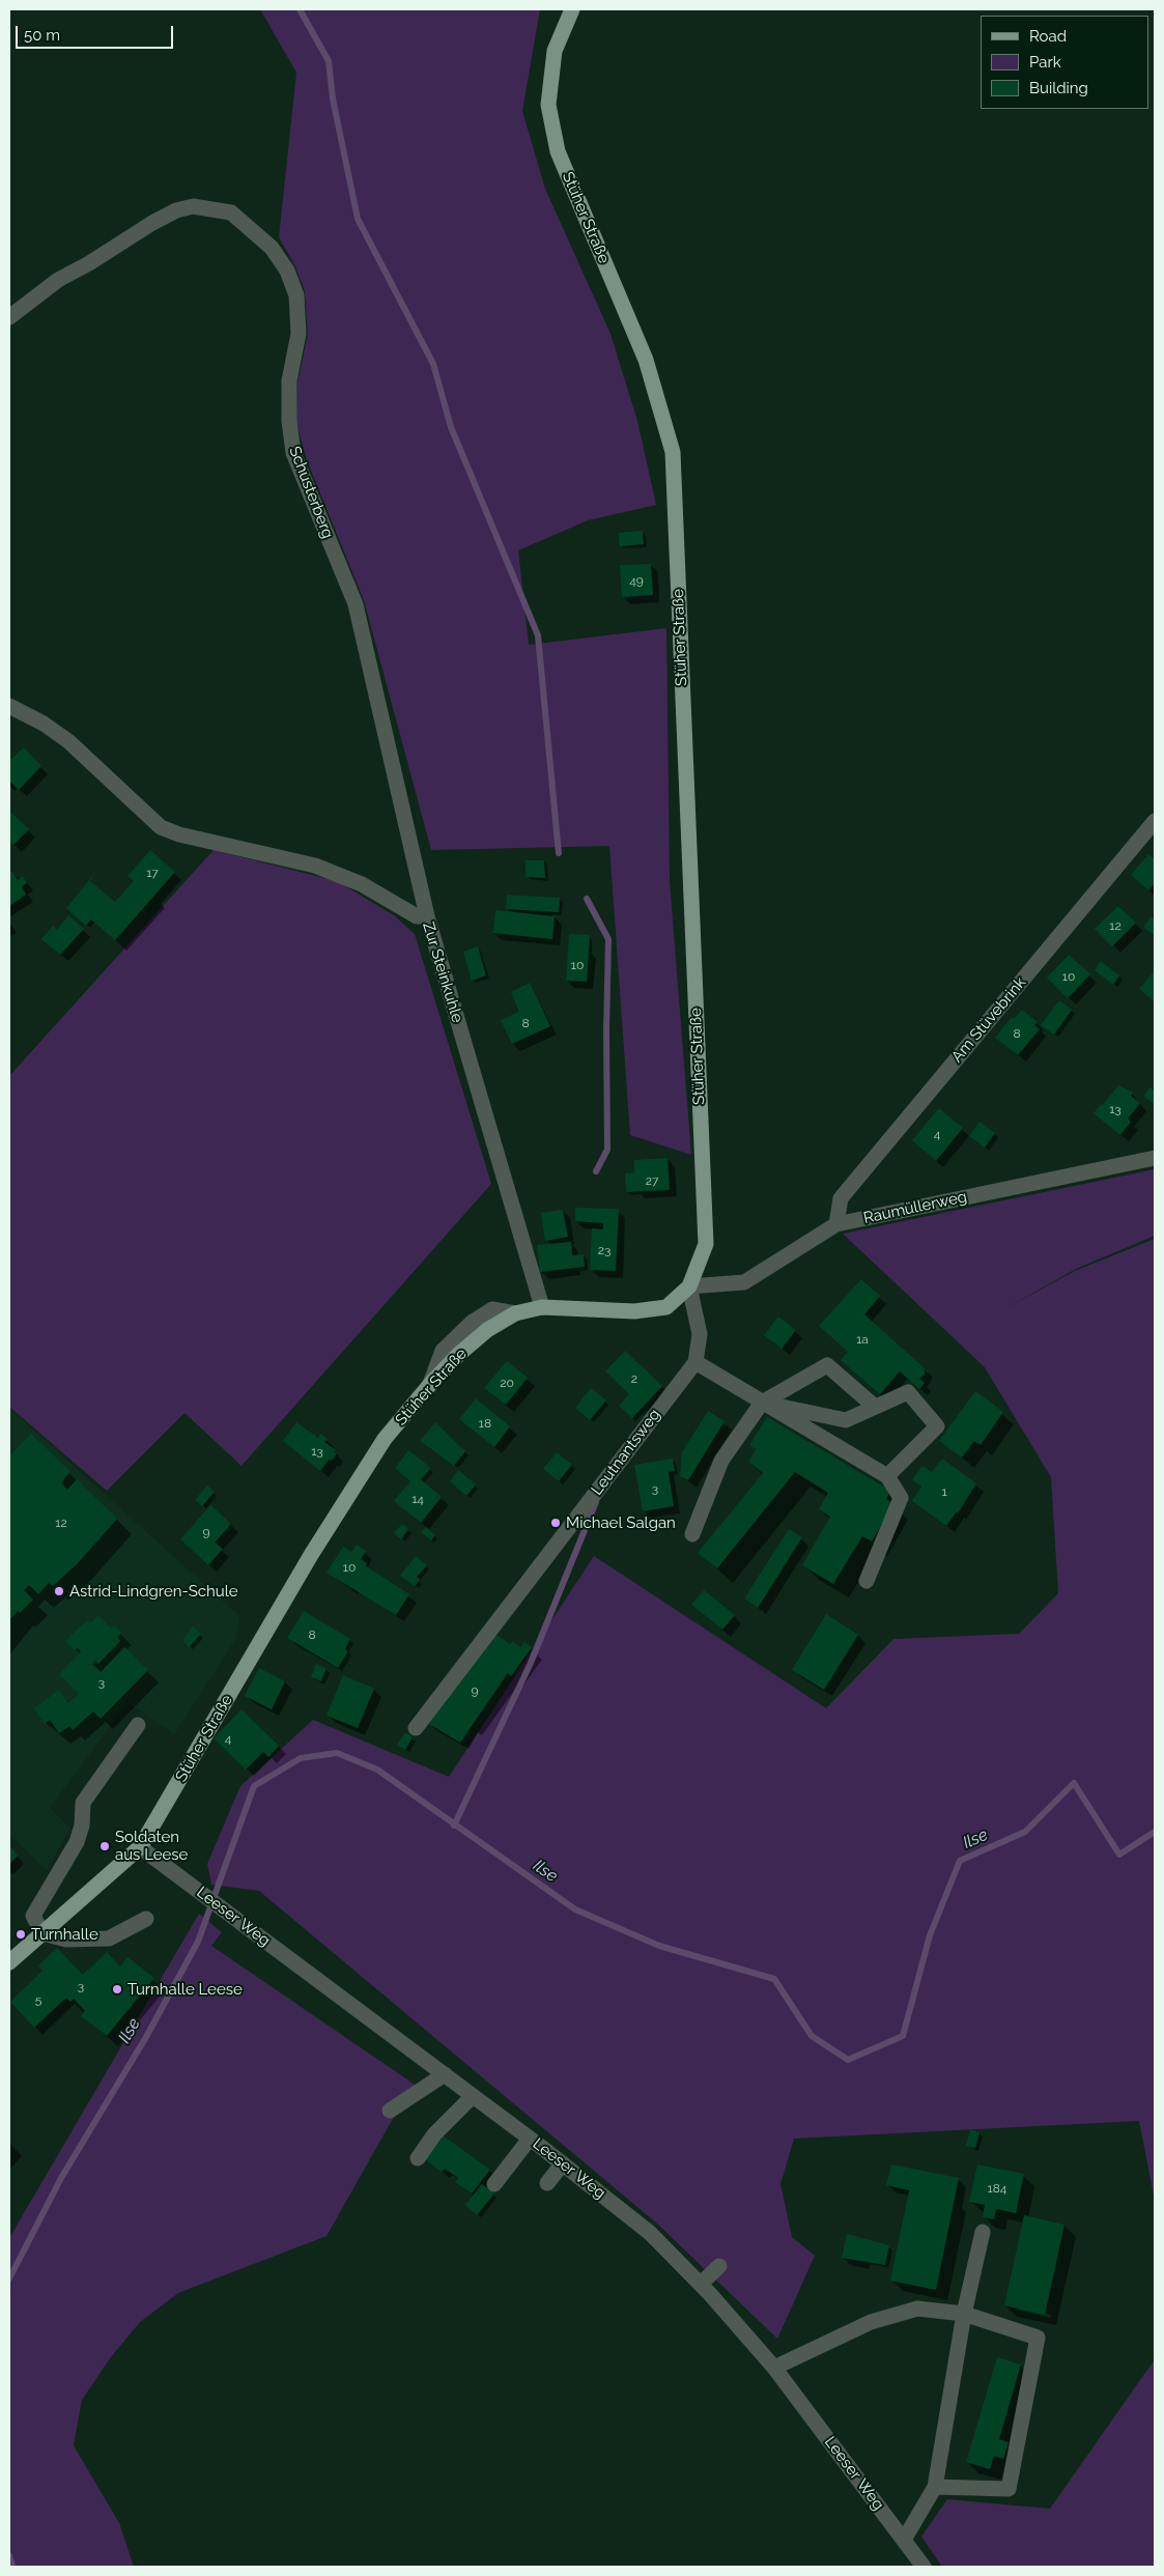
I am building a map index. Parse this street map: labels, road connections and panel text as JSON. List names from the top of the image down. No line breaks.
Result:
{"streets":{"main road":["Stüher Straße"],"street":["Schusterberg","Zur Steinkuhle","Am Stüvebrink","Raumüllerweg","Leutnantsweg","Leeser Weg"]},"crossings":[["Stüher Straße","Zur Steinkuhle"],["Stüher Straße","Raumüllerweg"],["Stüher Straße","Leutnantsweg"],["Stüher Straße","Leeser Weg"],["Schusterberg","Zur Steinkuhle"],["Am Stüvebrink","Raumüllerweg"],["Raumüllerweg","Leutnantsweg"]],"water":["Ilse"],"places":["Michael Salgan","Astrid-Lindgren-Schule","Soldaten aus Leese","Turnhalle","Turnhalle Leese"],"house_numbers":["49","17","12","10","10","8","8","13","4","27","23","1a","2","20","18","13","3","1","14","12","9","10","8","3","9","4","3","5","184"],"legend":["Road","Park","Building"],"scale_bar":"50 m"}
